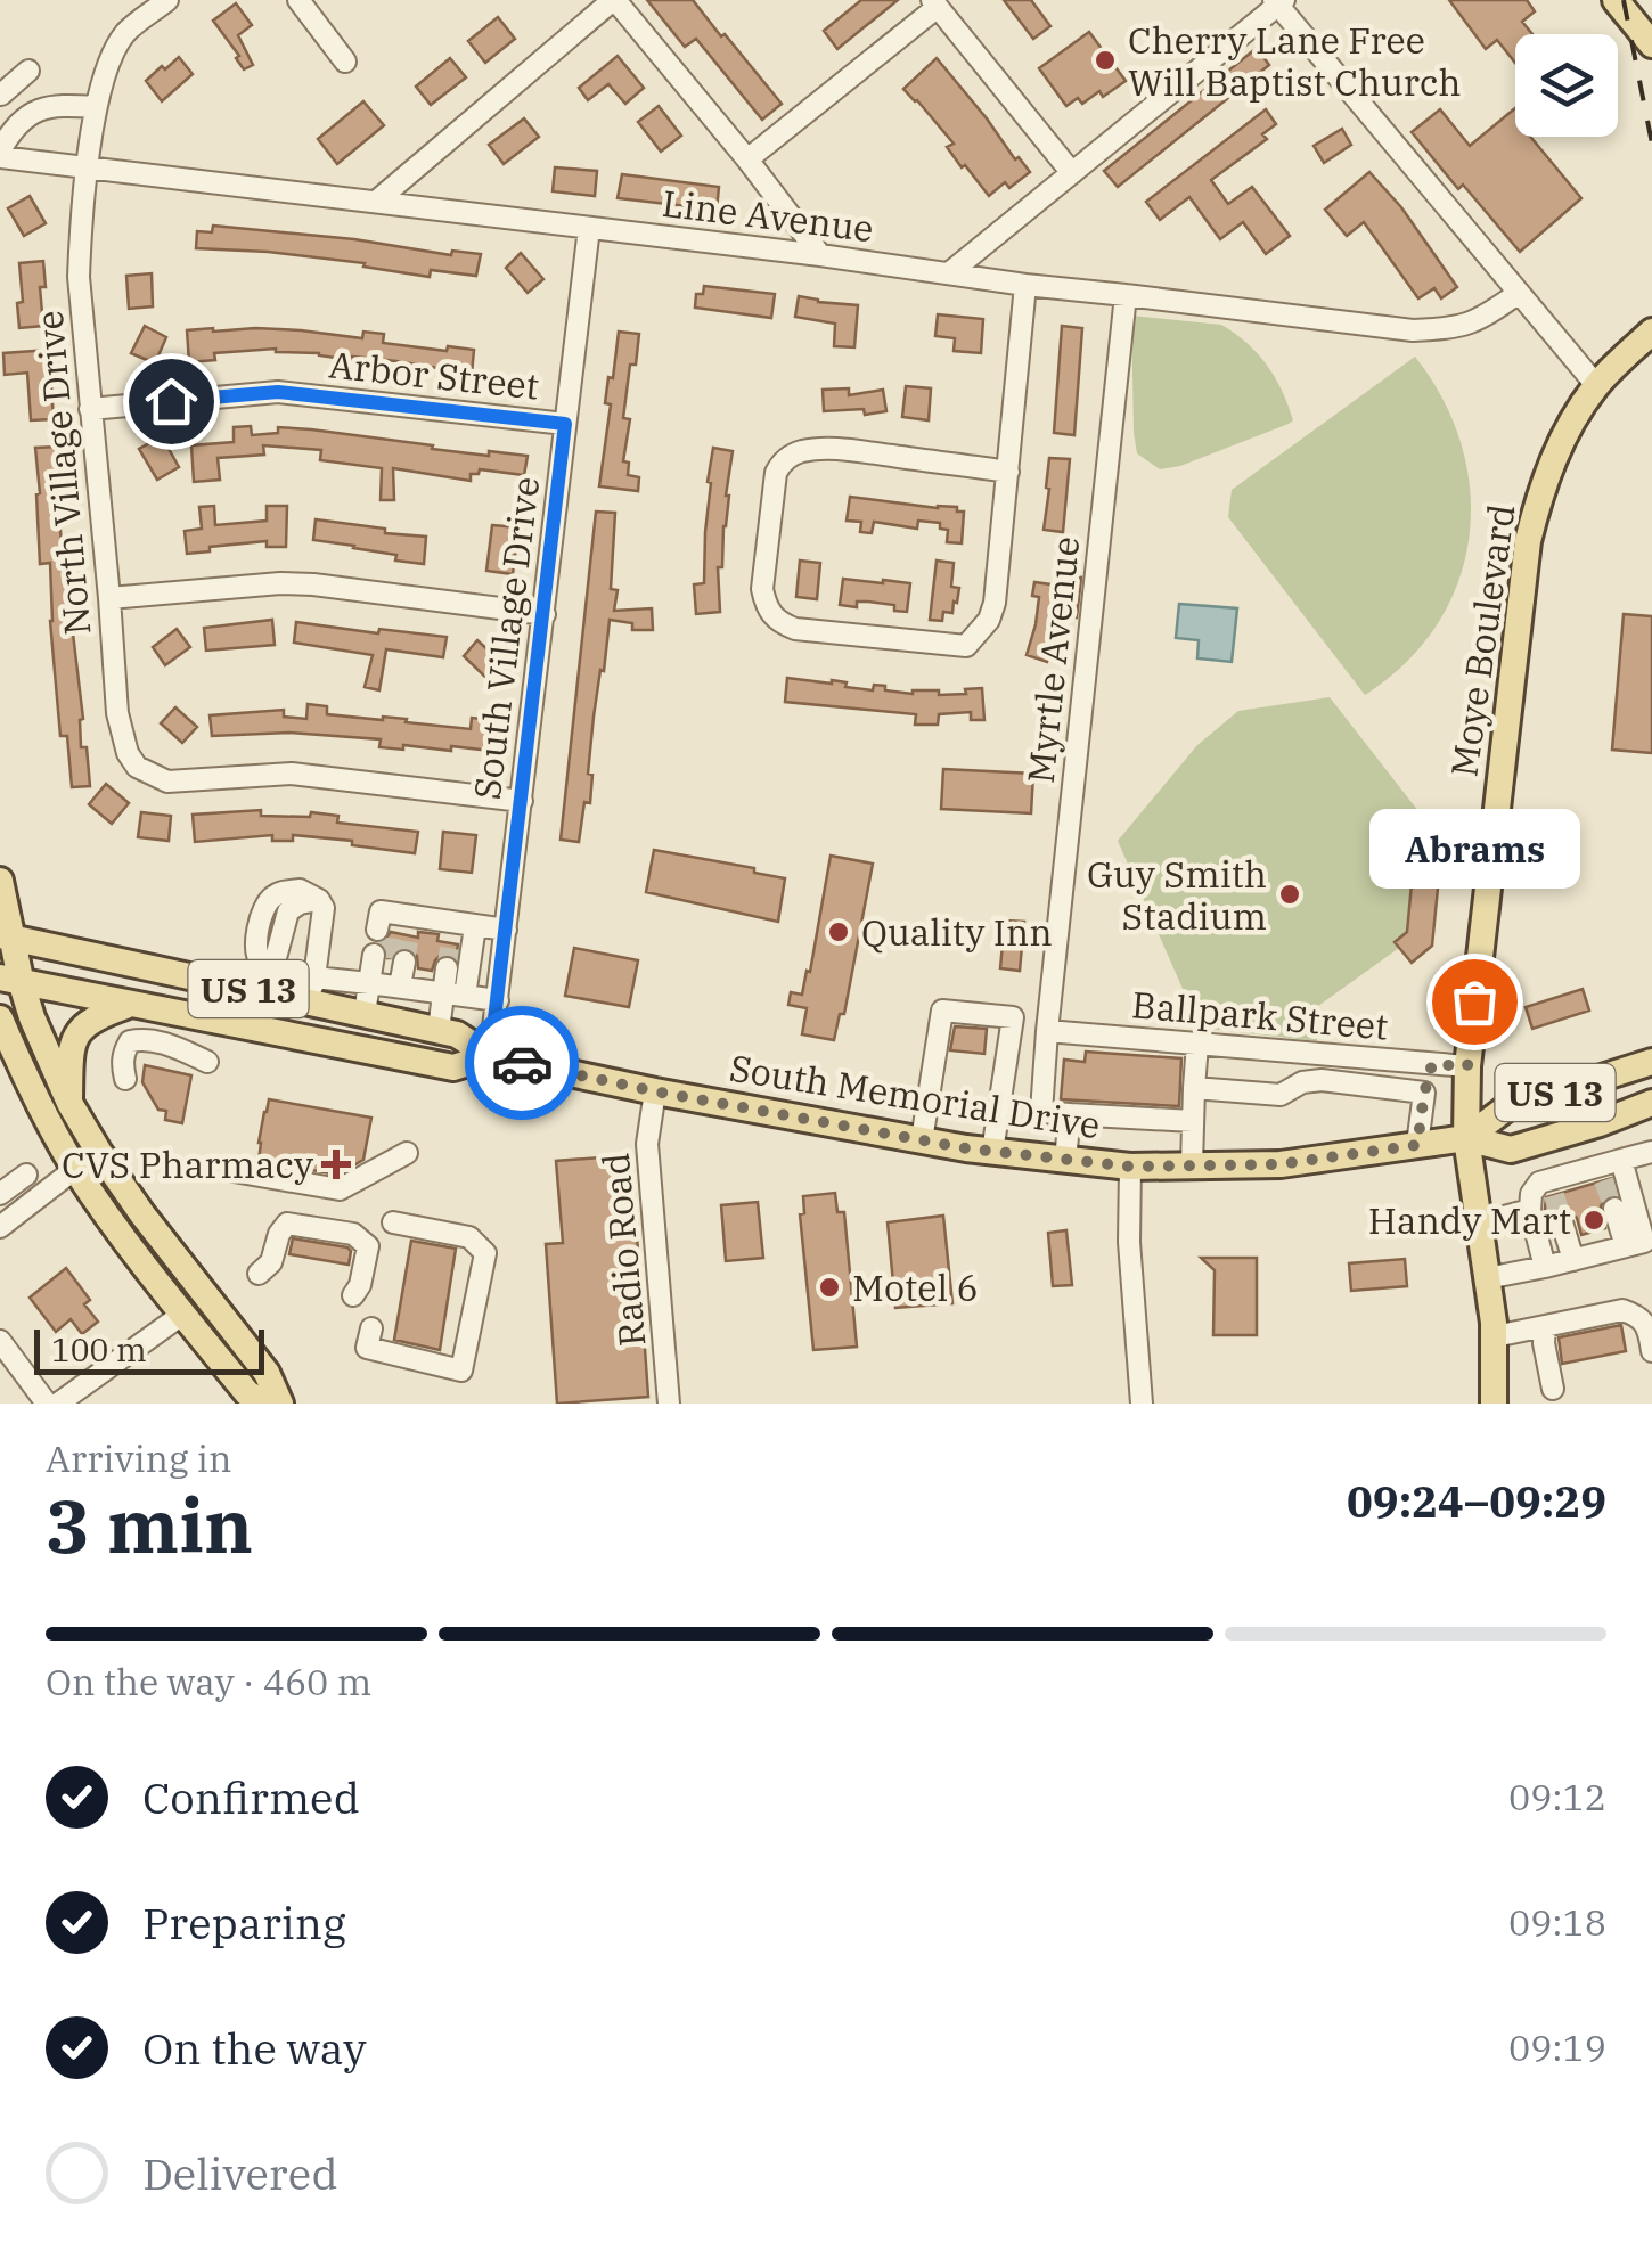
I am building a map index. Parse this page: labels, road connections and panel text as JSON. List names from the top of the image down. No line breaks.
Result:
{"streets":{"main road":["Moye Boulevard","US 13","South Memorial Drive"],"street":["Line Avenue","Arbor Street","North Village Drive","South Village Drive","Myrtle Avenue","Ballpark Street","Radio Road"]},"crossings":[["Line Avenue","North Village Drive"],["Line Avenue","South Village Drive"],["Line Avenue","Myrtle Avenue"],["Arbor Street","North Village Drive"],["Arbor Street","South Village Drive"],["North Village Drive","South Village Drive"],["South Village Drive","South Memorial Drive"],["Moye Boulevard","Ballpark Street"],["Moye Boulevard","South Memorial Drive"],["Myrtle Avenue","Ballpark Street"],["South Memorial Drive","Radio Road"]],"places":{"other":["Cherry Lane Free Will Baptist Church","Guy Smith Stadium","Quality Inn","Abrams","Handy Mart","Motel 6"],"health":["CVS Pharmacy"]},"scale_bar":"100 m","page":{"bubble":"Abrams","scale":"100 m","heading":["3 min","Arriving in","09:24–09:29"],"bar":"On the way · 460 m","list":[["Confirmed","09:12"],["Preparing","09:18"],["On the way","09:19"],"Delivered"]}}
